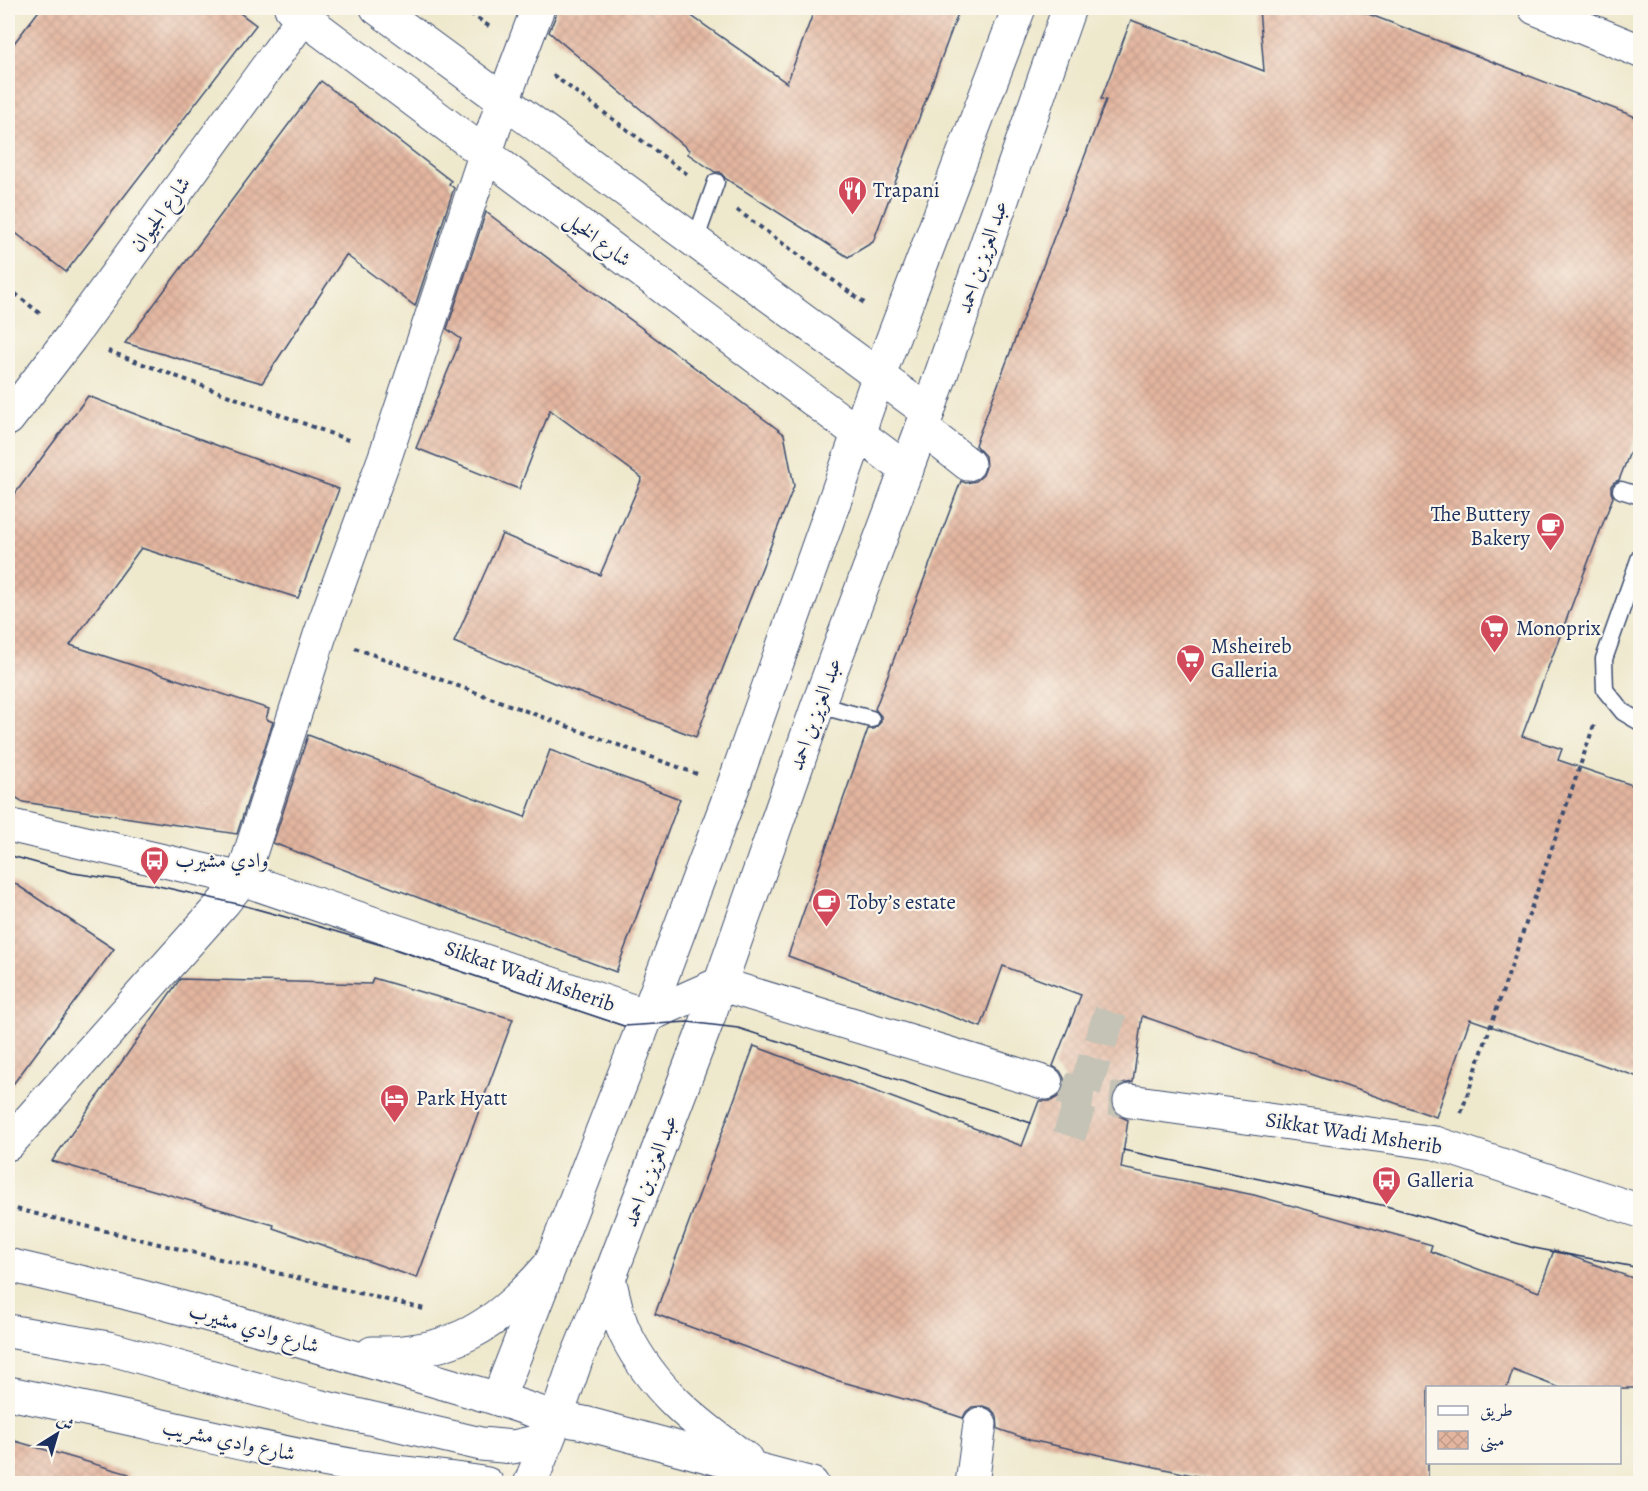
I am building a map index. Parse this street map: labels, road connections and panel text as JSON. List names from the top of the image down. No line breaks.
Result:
{"streets":{"street":["شارع الجيوان","شارع الخيل","عبد العزيز بن احمد","Sikkat Wadi Msherib","شارع وادي مشيرب","شارع وادي مشريب"]},"crossings":[["شارع الجيوان","شارع الخيل"],["شارع الخيل","عبد العزيز بن احمد"]],"places":{"restaurant":["Trapani"],"cafe":["The Buttery Bakery","Toby’s estate"],"supermarket":["Monoprix","Msheireb Galleria"],"bus stop":["وادي مشيرب","Galleria"],"hotel":["Park Hyatt"]},"legend":["طريق","مبنى"],"north":"top right"}
